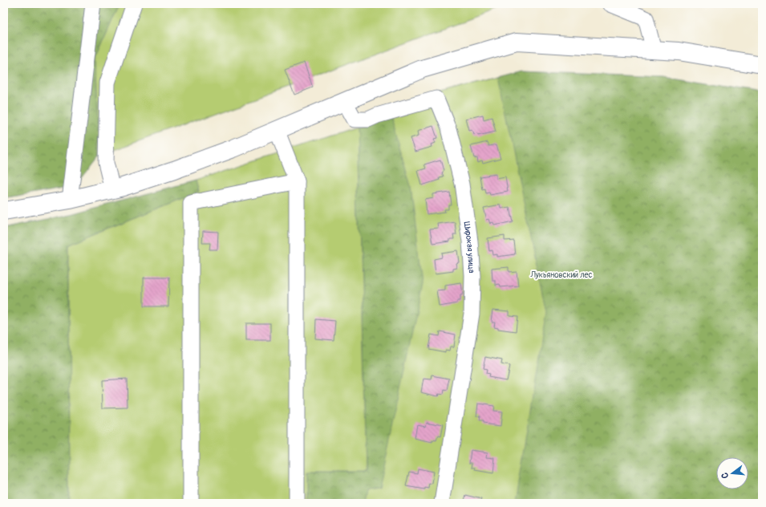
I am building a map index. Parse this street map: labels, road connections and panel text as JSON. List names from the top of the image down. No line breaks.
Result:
{"streets":{"street":["Широкая улица"]},"parks":["Лукьяновский лес"],"north":"left"}
